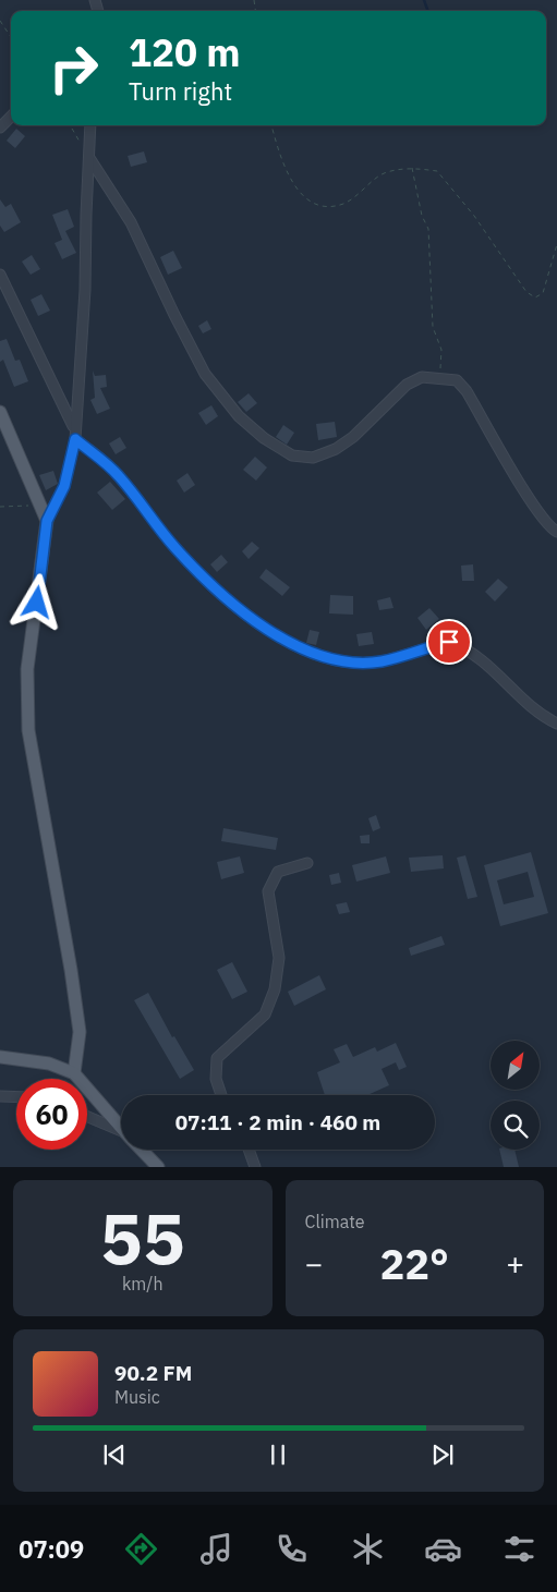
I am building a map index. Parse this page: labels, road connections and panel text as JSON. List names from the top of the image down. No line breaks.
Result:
{"north":"top right","page":{"turn":["120 m","Turn right"],"limit":"60","trip":"07:11 · 2 min · 460 m","tile":[["55","km/h"],"Climate"],"heat":["−","22°","+"],"song":["90.2 FM","Music"],"tabs":"07:09"}}
